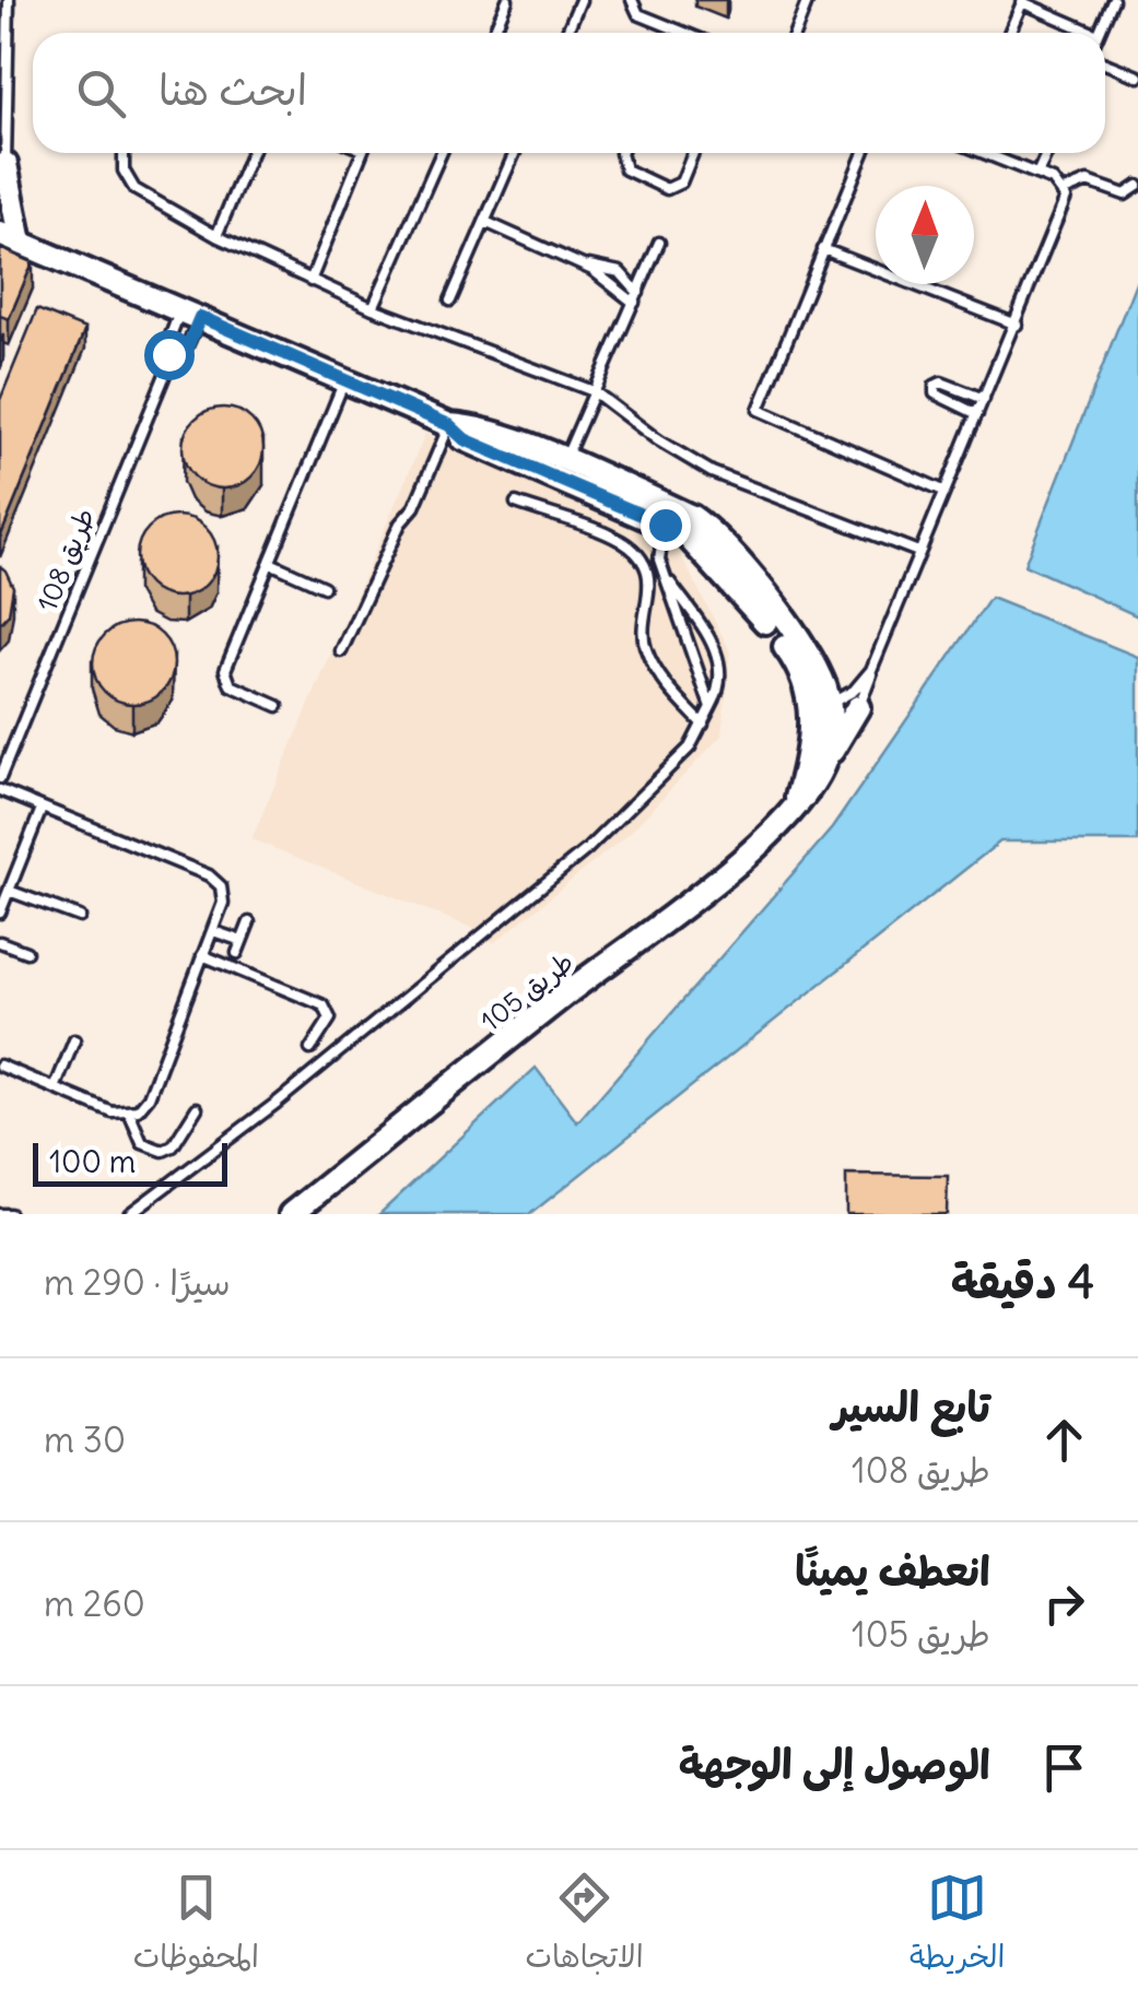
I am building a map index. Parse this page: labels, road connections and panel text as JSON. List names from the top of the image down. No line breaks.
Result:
{"streets":{"street":["طريق 105"],"lane":["طريق 108"]},"scale_bar":"100 m","north":"top","page":{"search":"ابحث هنا","scale":"100 m","heading":["4 دقيقة","سيرًا · 290 m"],"list":[["تابع السير","طريق 108","30 m"],["انعطف يمينًا","طريق 105","260 m"],"الوصول إلى الوجهة"],"nav":["الخريطة","الاتجاهات","المحفوظات"]}}
